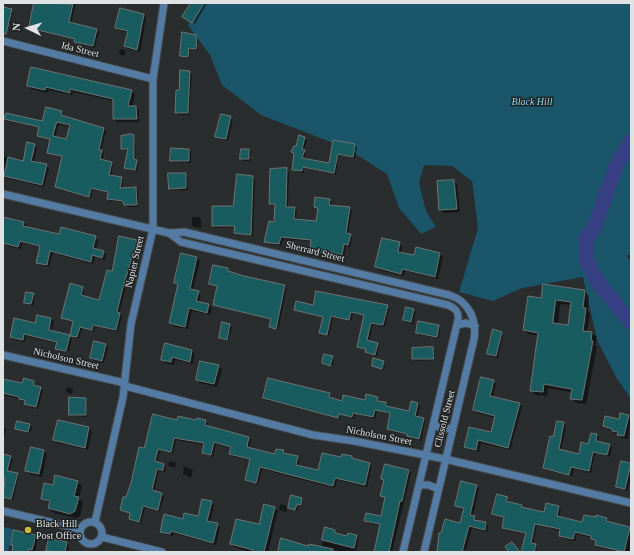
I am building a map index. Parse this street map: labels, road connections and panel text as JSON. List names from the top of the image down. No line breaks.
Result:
{"streets":{"street":["Ida Street","Sherrard Street","Napier Street","Nicholson Street","Clissold Street"]},"crossings":[["Ida Street","Napier Street"],["Sherrard Street","Napier Street"],["Sherrard Street","Clissold Street"],["Napier Street","Nicholson Street"],["Nicholson Street","Clissold Street"]],"parks":["Black Hill"],"places":["Black Hill Post Office"],"north":"left"}
